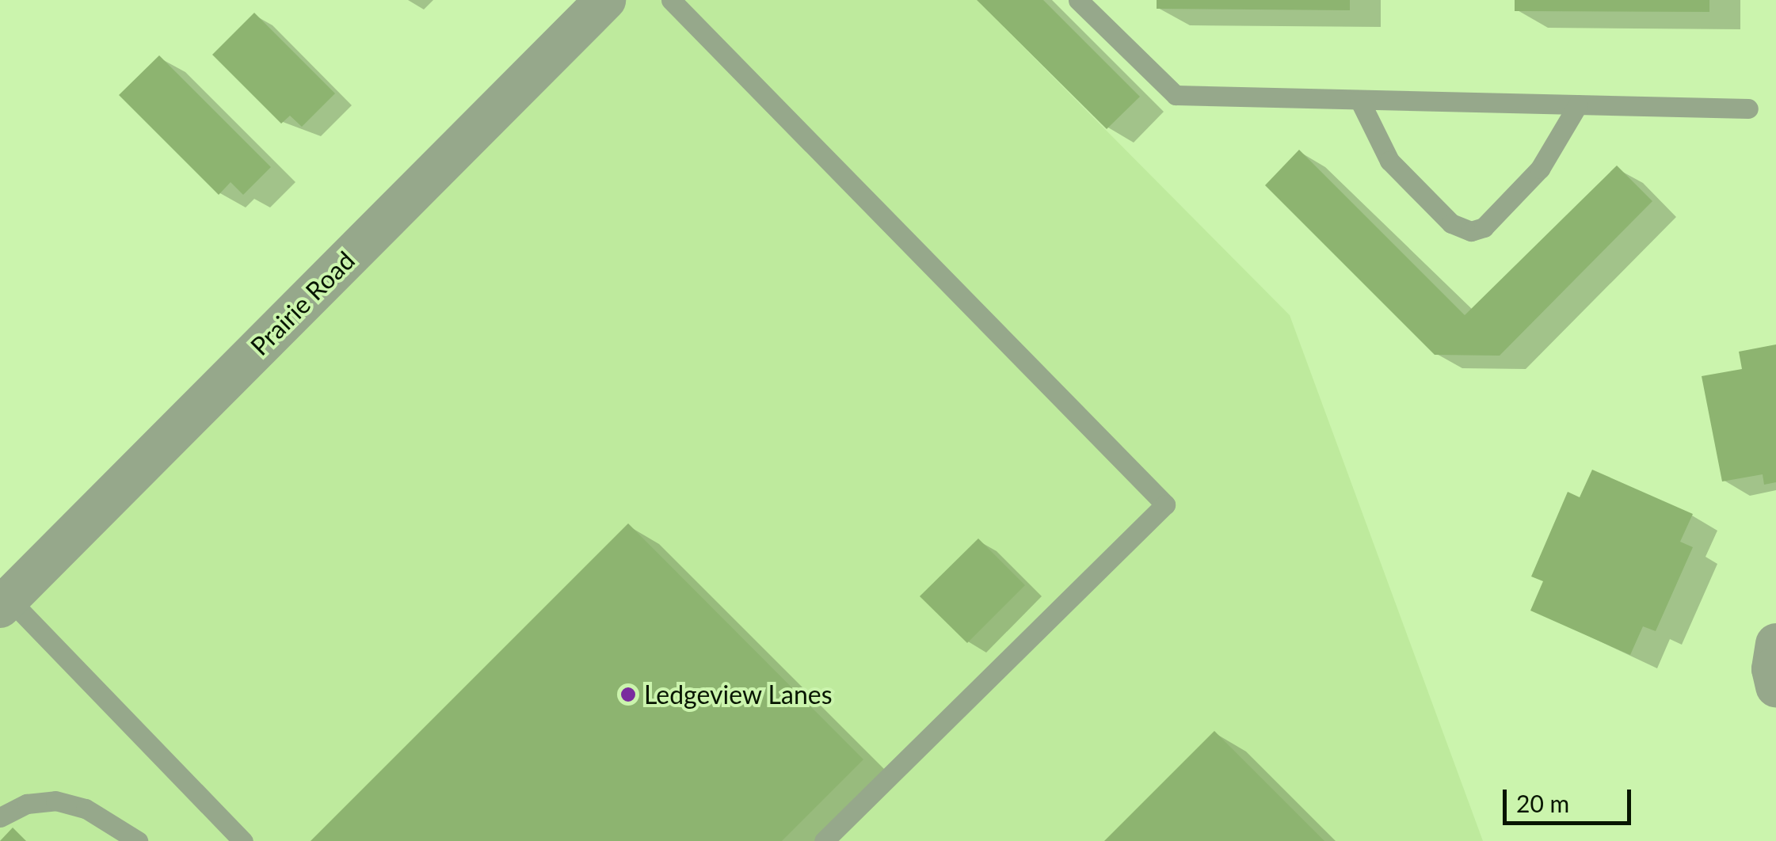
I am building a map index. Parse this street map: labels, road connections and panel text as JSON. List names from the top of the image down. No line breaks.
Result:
{"streets":{"street":["Prairie Road"]},"places":["Ledgeview Lanes"],"scale_bar":"20 m"}
